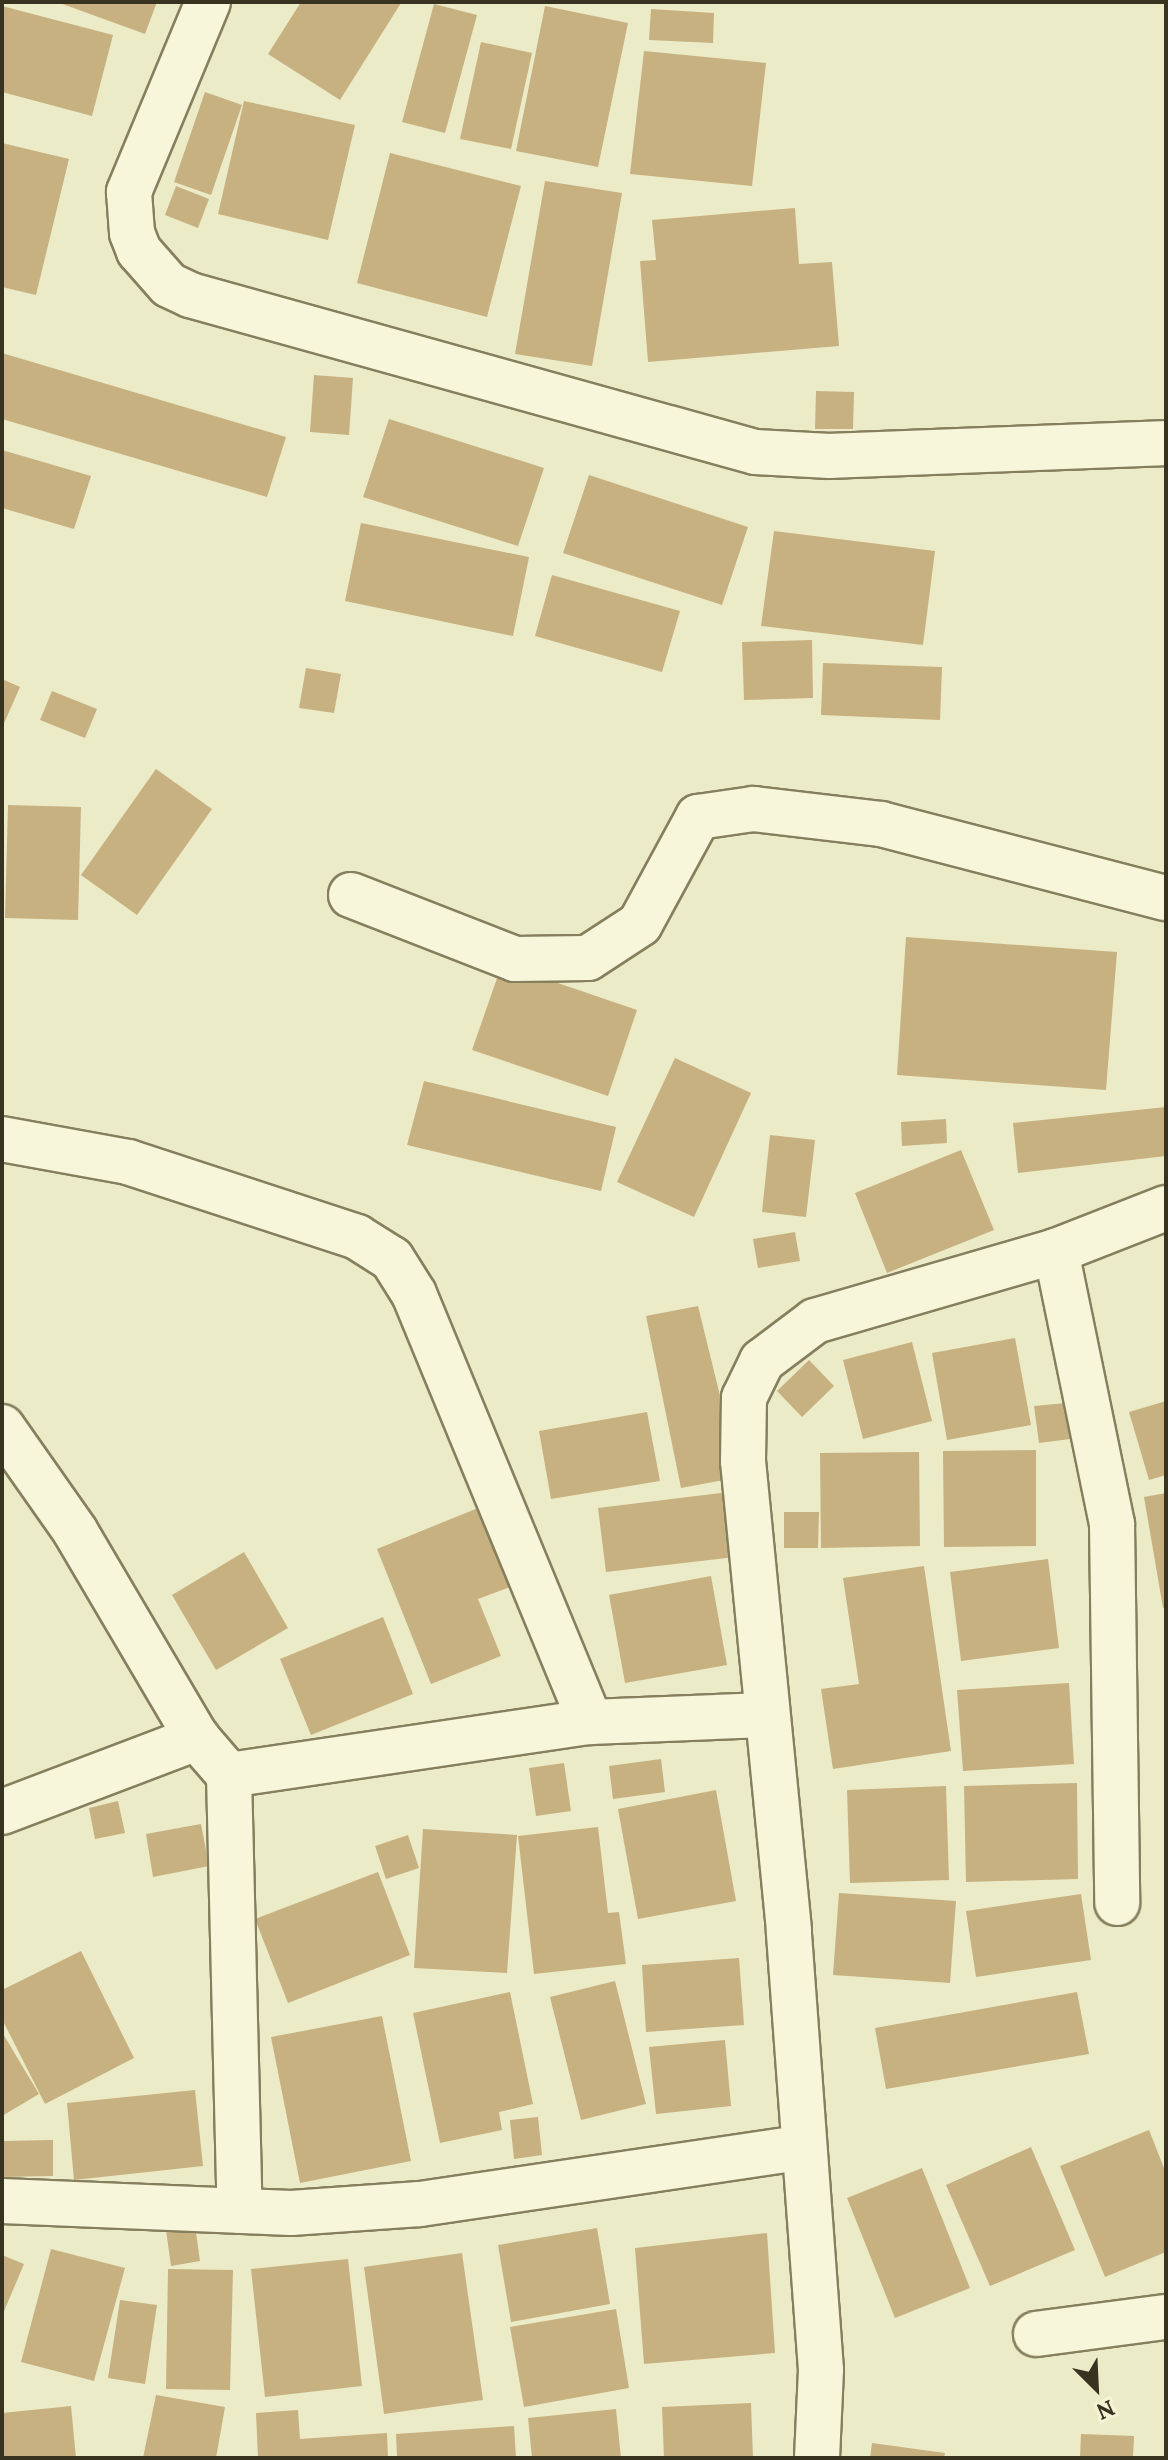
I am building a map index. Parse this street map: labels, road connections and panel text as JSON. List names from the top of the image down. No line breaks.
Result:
{"north":"bottom right"}
